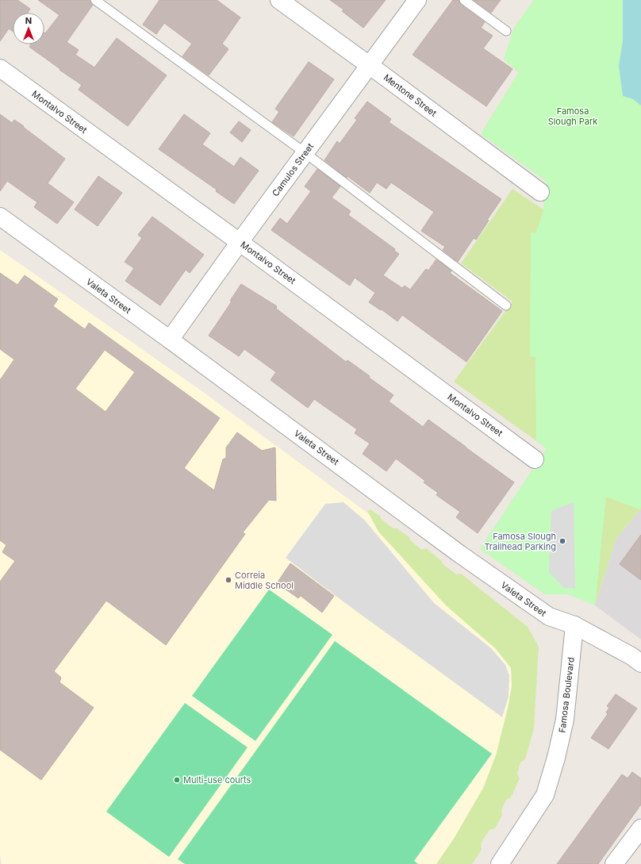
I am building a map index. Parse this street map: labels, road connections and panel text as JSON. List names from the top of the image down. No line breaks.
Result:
{"streets":{"street":["Mentone Street","Montalvo Street","Camulos Street","Valeta Street","Famosa Boulevard"]},"crossings":[["Mentone Street","Camulos Street"],["Montalvo Street","Camulos Street"],["Camulos Street","Valeta Street"],["Valeta Street","Famosa Boulevard"]],"parks":["Famosa Slough Park"],"places":["Famosa Slough Trailhead Parking","Correia Middle School","Multi-use courts"],"north":"top"}
